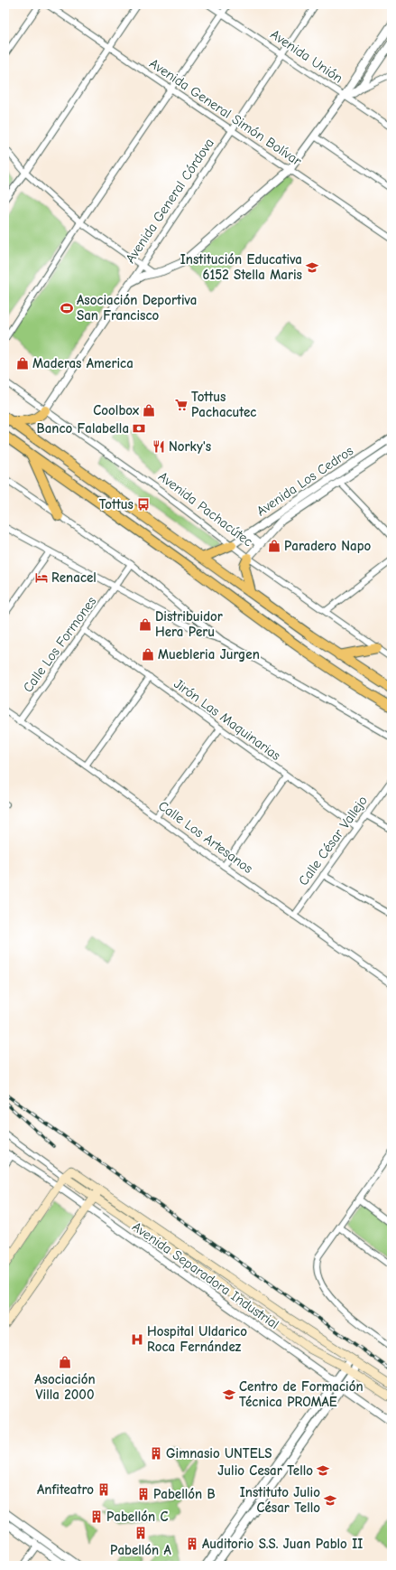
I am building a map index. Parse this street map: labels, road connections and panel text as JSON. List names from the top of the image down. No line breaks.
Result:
{"streets":{"main road":["Avenida Separadora Industrial"],"street":["Avenida Unión","Avenida General Simón Bolívar","Avenida General Córdova","Avenida Los Cedros","Avenida Pachacútec","Calle Los Formones","Jirón Las Maquinarias","Calle Los Artesanos","Calle César Vallejo"]},"crossings":[["Avenida Unión","Avenida General Córdova"],["Avenida General Simón Bolívar","Avenida General Córdova"],["Avenida General Córdova","Avenida Pachacútec"],["Avenida Los Cedros","Avenida Pachacútec"],["Calle Los Formones","Jirón Las Maquinarias"],["Calle Los Formones","Calle Los Artesanos"],["Jirón Las Maquinarias","Calle César Vallejo"],["Calle Los Artesanos","Calle César Vallejo"]],"places":{"school or university":["Institución Educativa 6152 Stella Maris","Centro de Formación Técnica PROMAE","Julio Cesar Tello","Instituto Julio César Tello"],"sports":["Asociación Deportiva San Francisco"],"shop":["Maderas America","Coolbox","Paradero Napo","Distribuidor Hera Peru","Muebleria Jurgen","Asociación Villa 2000"],"supermarket":["Tottus Pachacutec"],"bank":["Banco Falabella"],"restaurant":["Norky's"],"bus stop":["Tottus"],"hotel":["Renacel"],"hospital":["Hospital Uldarico Roca Fernández"],"building":["Gimnasio UNTELS","Anfiteatro","Pabellón B","Pabellón C","Pabellón A","Auditorio S.S. Juan Pablo II"]}}
